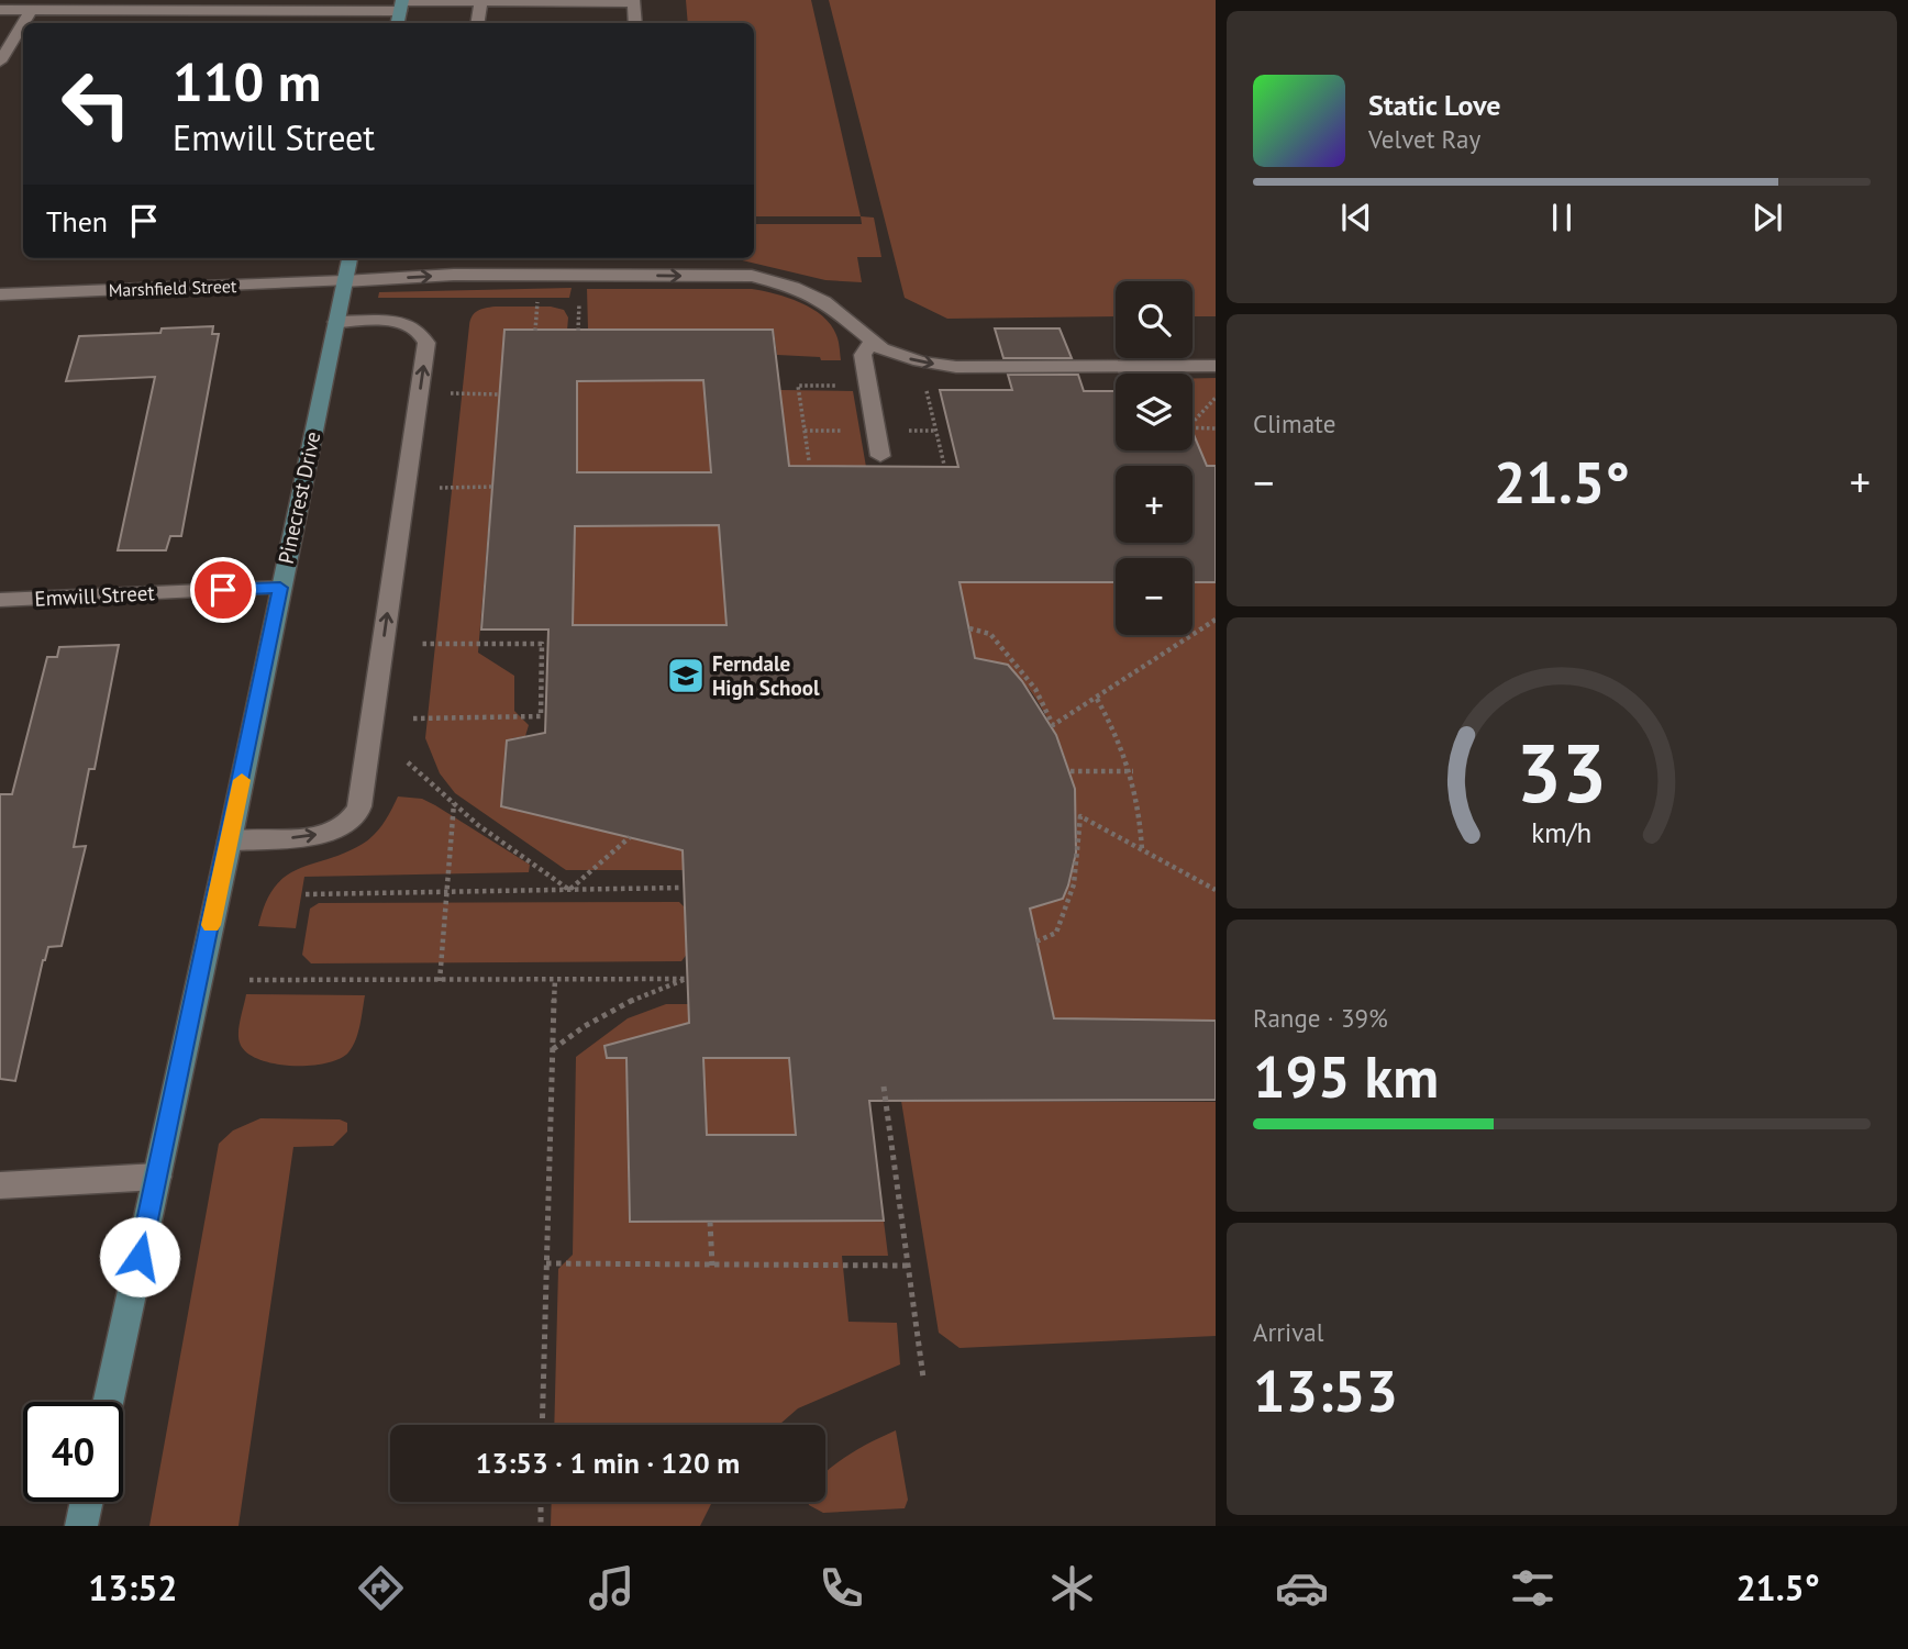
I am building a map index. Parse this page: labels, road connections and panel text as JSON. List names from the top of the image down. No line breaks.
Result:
{"streets":{"street":["Marshfield Street","Pinecrest Drive","Emwill Street"]},"crossings":[["Marshfield Street","Pinecrest Drive"],["Pinecrest Drive","Emwill Street"]],"one_way":["Marshfield Street"],"places":{"school or university":["Ferndale High School"]},"page":{"turn":["110 m","Emwill Street"],"song":["Static Love","Velvet Ray"],"then":"Then","map_buttons":["+","−"],"tile":["Climate",["Range · 39%","195 km"],["Arrival","13:53"]],"heat":["−","21.5°","+"],"limit":"40","trip":"13:53 · 1 min · 120 m","tabs":["13:52","21.5°"],"gauge":["33","km/h"]}}
